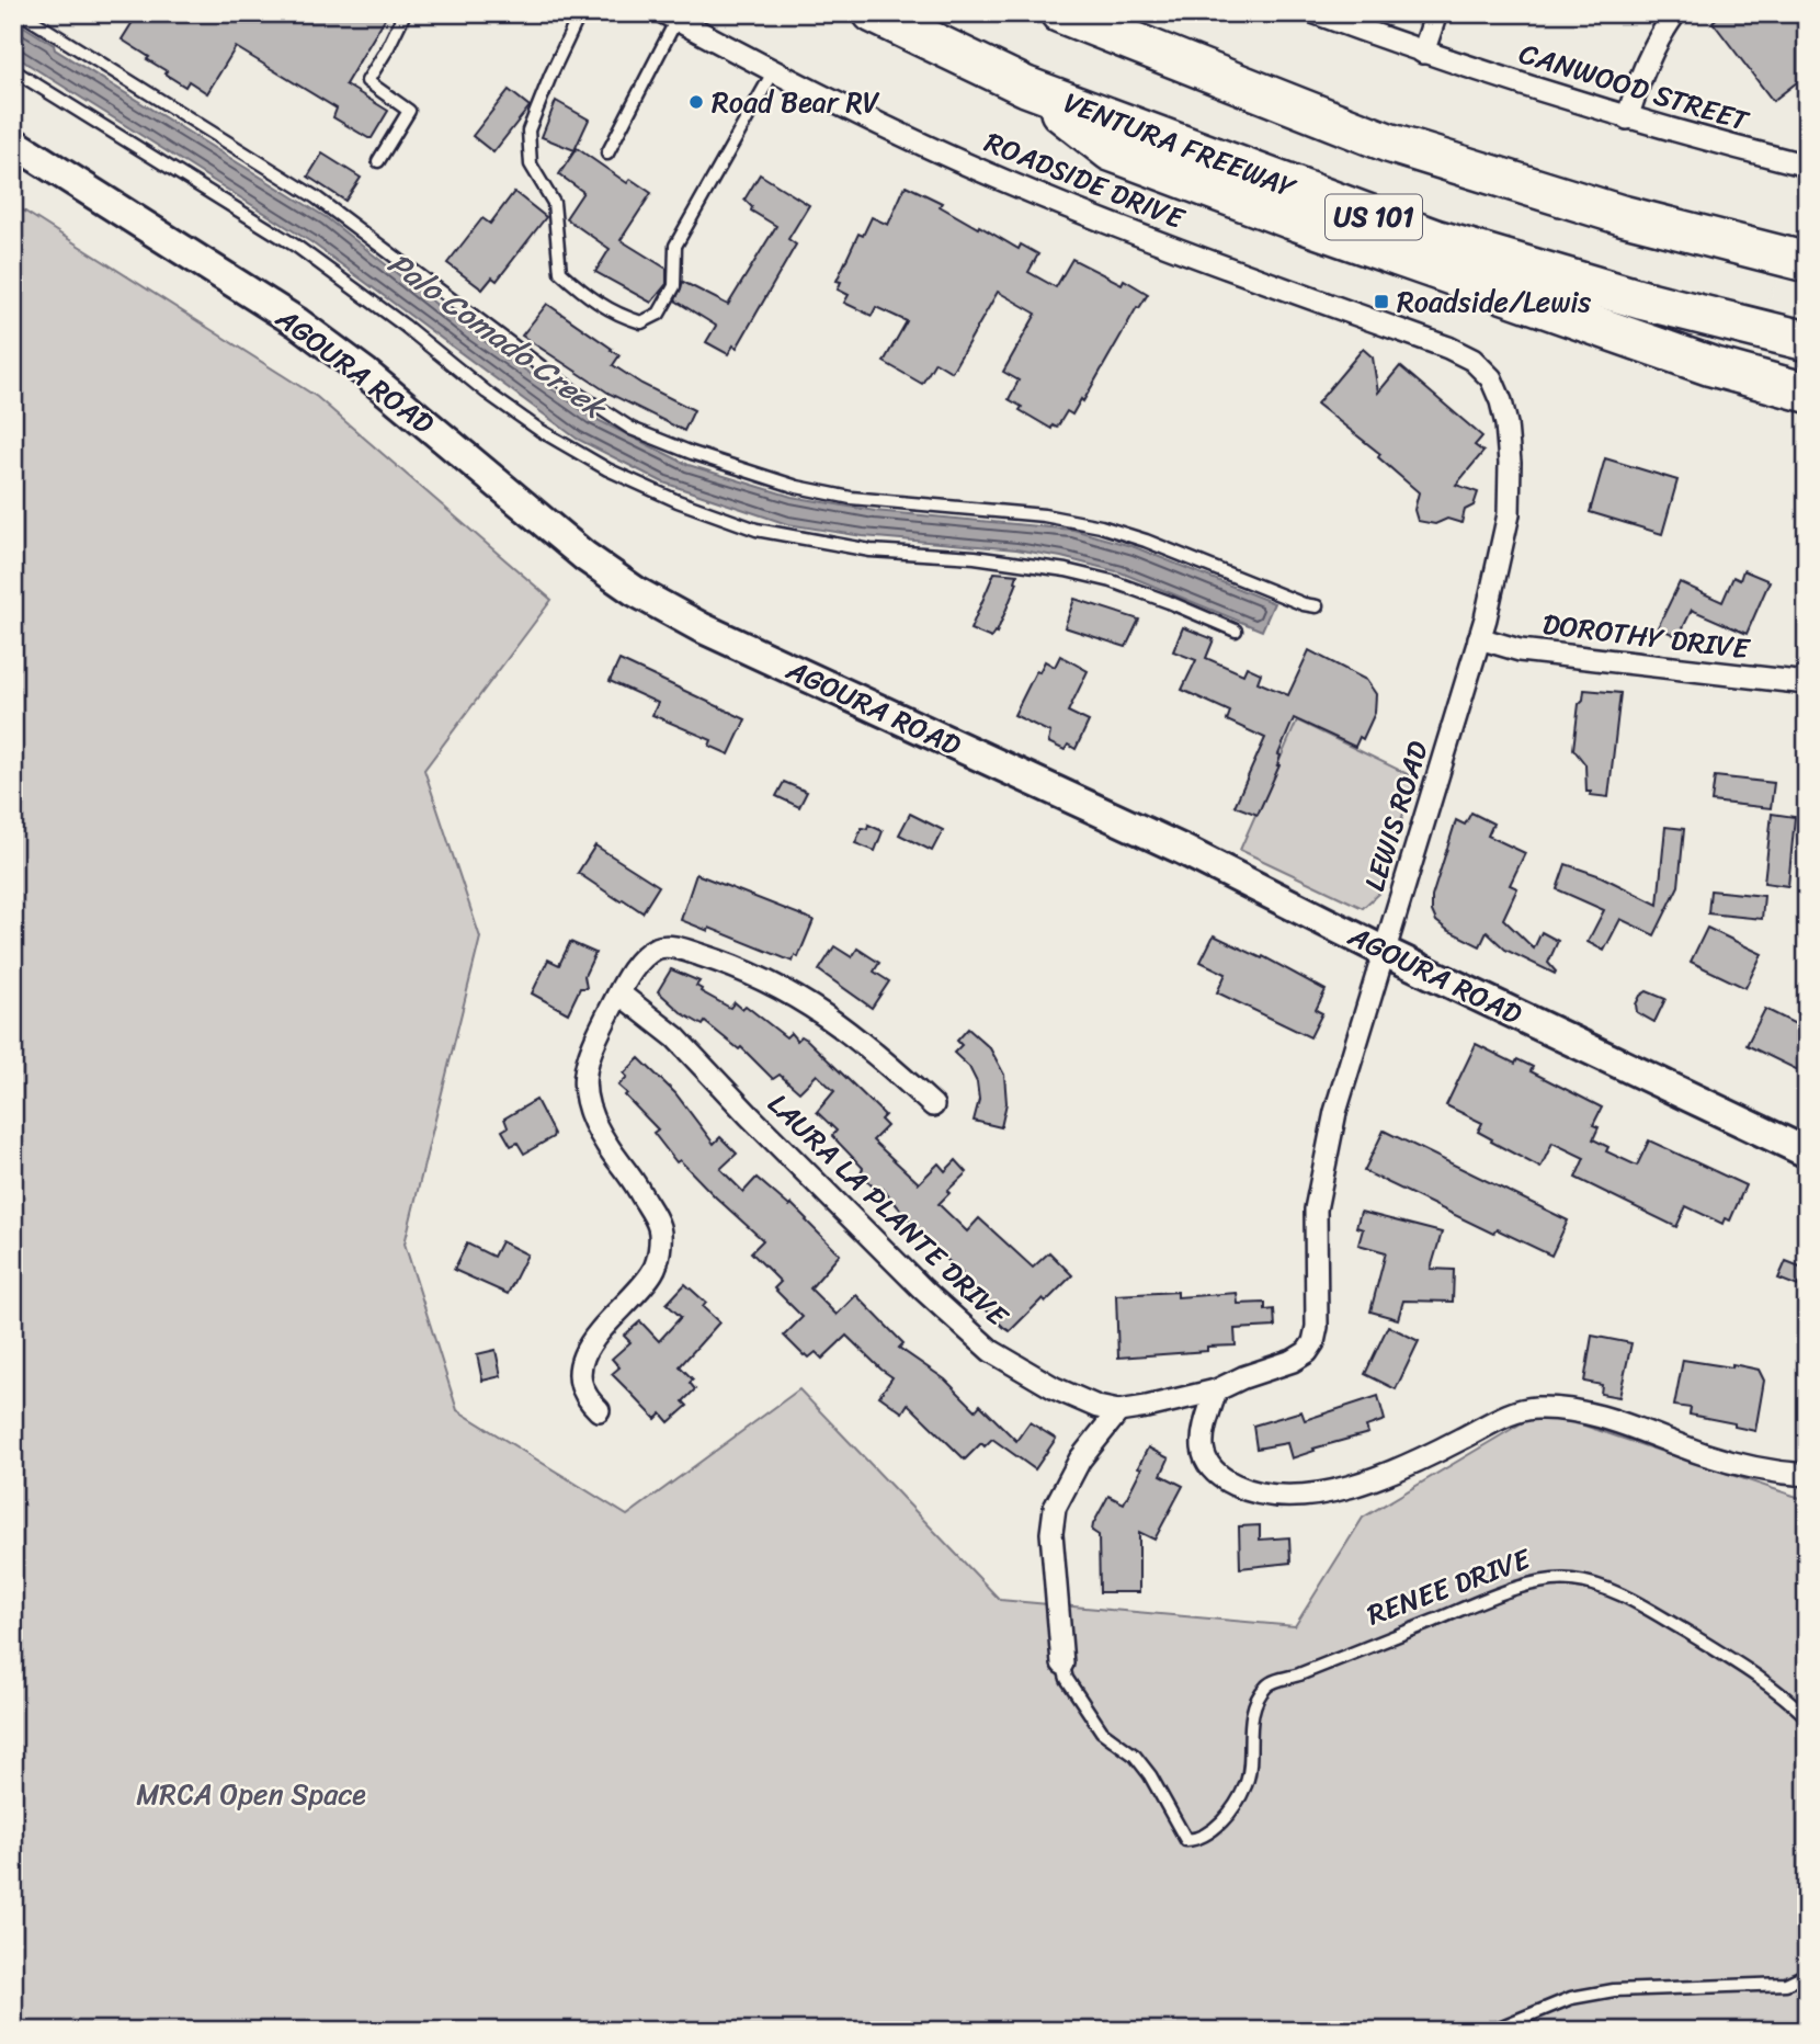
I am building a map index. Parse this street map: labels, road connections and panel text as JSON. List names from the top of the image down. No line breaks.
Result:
{"streets":{"highway":["VENTURA FREEWAY","US 101"],"main road":["AGOURA ROAD"],"street":["CANWOOD STREET","ROADSIDE DRIVE","DOROTHY DRIVE","LEWIS ROAD","LAURA LA PLANTE DRIVE"],"lane":["RENEE DRIVE"]},"crossings":[["ROADSIDE DRIVE","LEWIS ROAD"],["AGOURA ROAD","LEWIS ROAD"],["DOROTHY DRIVE","LEWIS ROAD"],["LEWIS ROAD","LAURA LA PLANTE DRIVE"]],"water":["Palo Comado Creek"],"parks":["MRCA Open Space"],"places":{"other":["Road Bear RV"],"transit":["Roadside/Lewis"]}}
